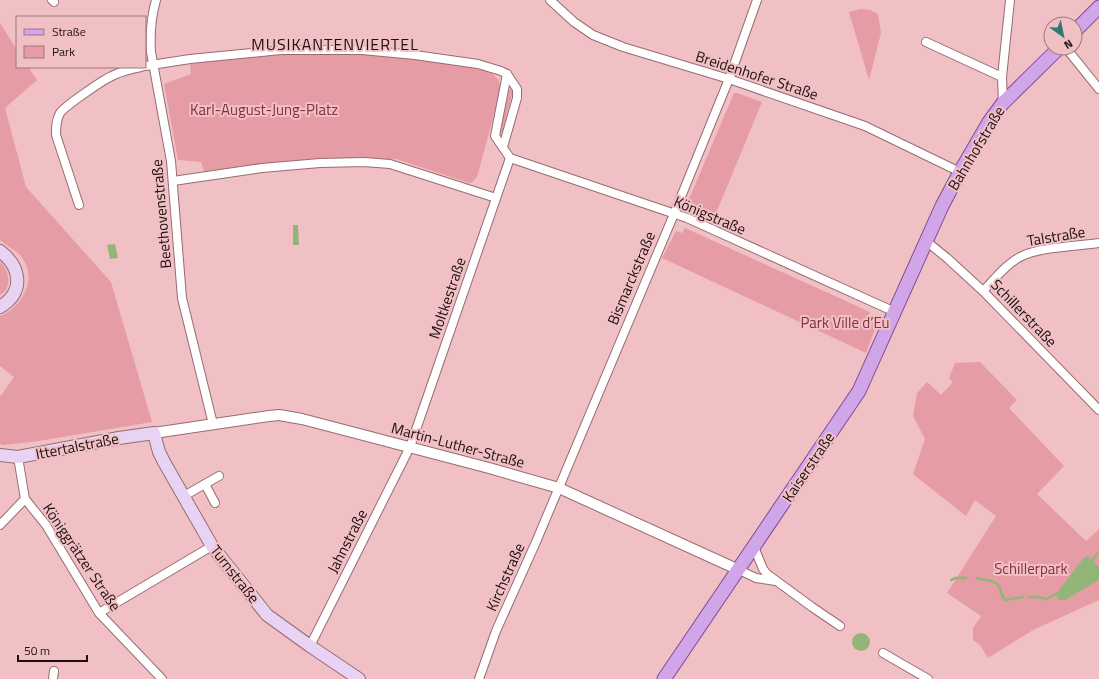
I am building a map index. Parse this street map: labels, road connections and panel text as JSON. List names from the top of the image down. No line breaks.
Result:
{"streets":{"main road":["Bahnhofstraße","Ittertalstraße","Kaiserstraße","Turnstraße"],"street":["Breidenhofer Straße","Beethovenstraße","Königstraße","Talstraße","Bismarckstraße","Moltkestraße","Schillerstraße","Martin-Luther-Straße","Jahnstraße","Königgrätzer Straße","Kirchstraße"]},"crossings":[["Breidenhofer Straße","Bahnhofstraße"],["Breidenhofer Straße","Bismarckstraße"],["Bahnhofstraße","Schillerstraße"],["Bahnhofstraße","Kaiserstraße"],["Beethovenstraße","Martin-Luther-Straße"],["Königstraße","Bismarckstraße"],["Königstraße","Moltkestraße"],["Königstraße","Kaiserstraße"],["Talstraße","Schillerstraße"],["Bismarckstraße","Martin-Luther-Straße"],["Bismarckstraße","Kirchstraße"],["Moltkestraße","Martin-Luther-Straße"],["Moltkestraße","Jahnstraße"],["Schillerstraße","Kaiserstraße"],["Martin-Luther-Straße","Ittertalstraße"],["Martin-Luther-Straße","Kaiserstraße"],["Martin-Luther-Straße","Jahnstraße"],["Martin-Luther-Straße","Turnstraße"],["Martin-Luther-Straße","Kirchstraße"],["Ittertalstraße","Königgrätzer Straße"],["Ittertalstraße","Turnstraße"],["Jahnstraße","Turnstraße"]],"districts":["MUSIKANTENVIERTEL"],"parks":["Karl-August-Jung-Platz","Park Ville d’Eu","Schillerpark"],"legend":["Straße","Park"],"scale_bar":"50 m","north":"bottom right"}
